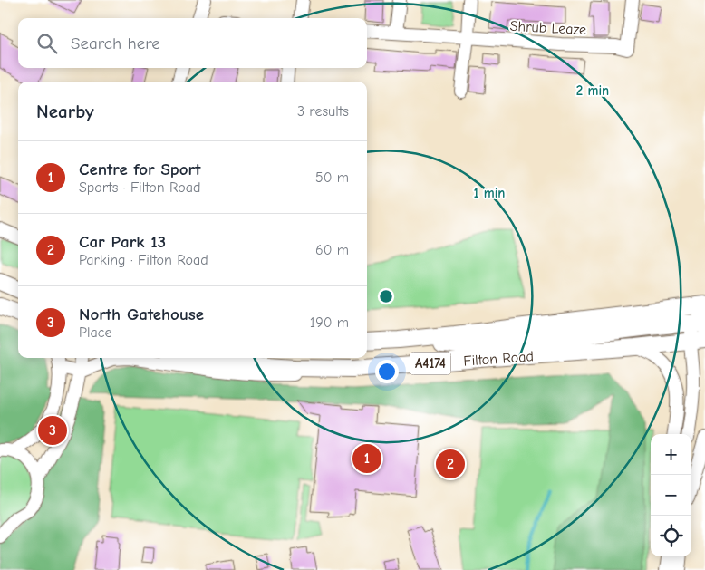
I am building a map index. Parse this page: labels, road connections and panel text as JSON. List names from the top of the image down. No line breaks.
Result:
{"streets":{"main road":["Filton Road","A4174"],"street":["Shrub Leaze"]},"page":{"search":"Search here","heading":["Nearby","3 results"],"list":[{"mark":"1","name":"Centre for Sport","note":"Sports · Filton Road","value":"50 m"},{"mark":"2","name":"Car Park 13","note":"Parking · Filton Road","value":"60 m"},{"mark":"3","name":"North Gatehouse","note":"Place","value":"190 m"}],"pins":["3","1","2"],"map_buttons":["+","−"]},"rings":["2 min","1 min"]}
